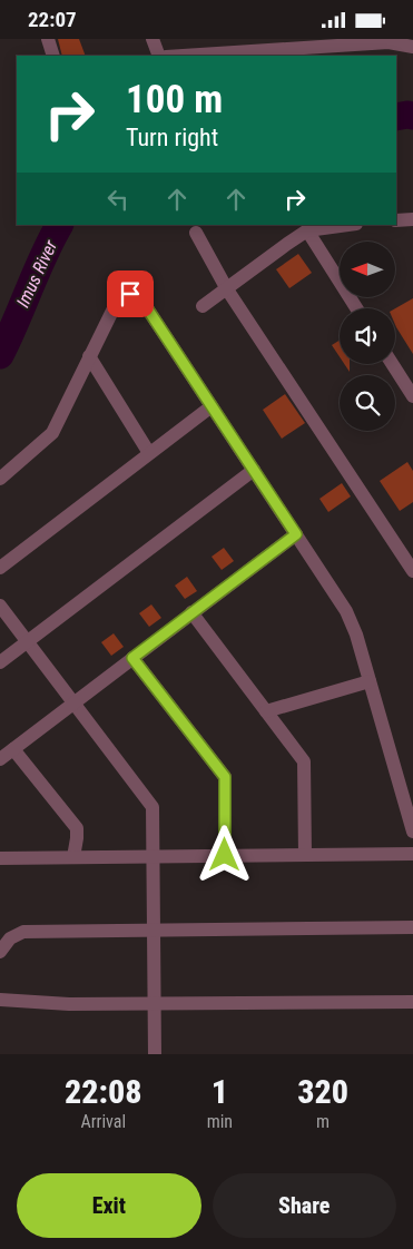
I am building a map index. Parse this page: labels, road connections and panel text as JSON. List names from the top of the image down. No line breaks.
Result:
{"water":["Imus River"],"north":"left","page":{"status":"22:07","turn":["100 m","Turn right"],"eta":["22:08","Arrival","1","min","320","m"],"buttons":["Exit","Share"]}}
